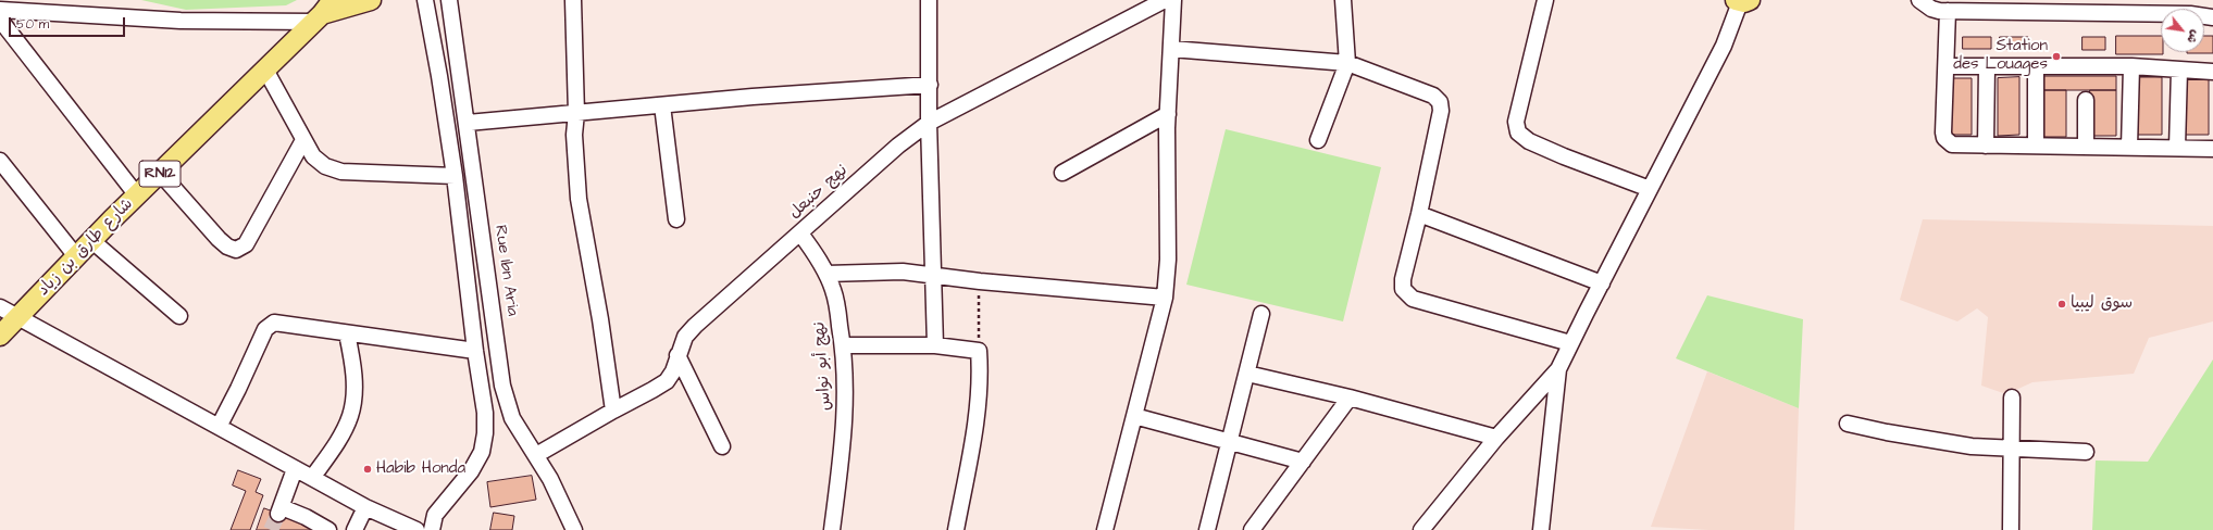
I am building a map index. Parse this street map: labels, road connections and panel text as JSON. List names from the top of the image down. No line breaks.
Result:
{"streets":{"main road":["RN12","شارع طارق بن زياد"],"street":["نهج حنبعل","Rue Ibn Aria","نهج أبو نواس"]},"crossings":[["نهج حنبعل","Rue Ibn Aria"],["نهج حنبعل","نهج أبو نواس"]],"places":["Station des Louages","سوق ليبيا","Habib Honda"],"scale_bar":"50 m","north":"bottom right"}
